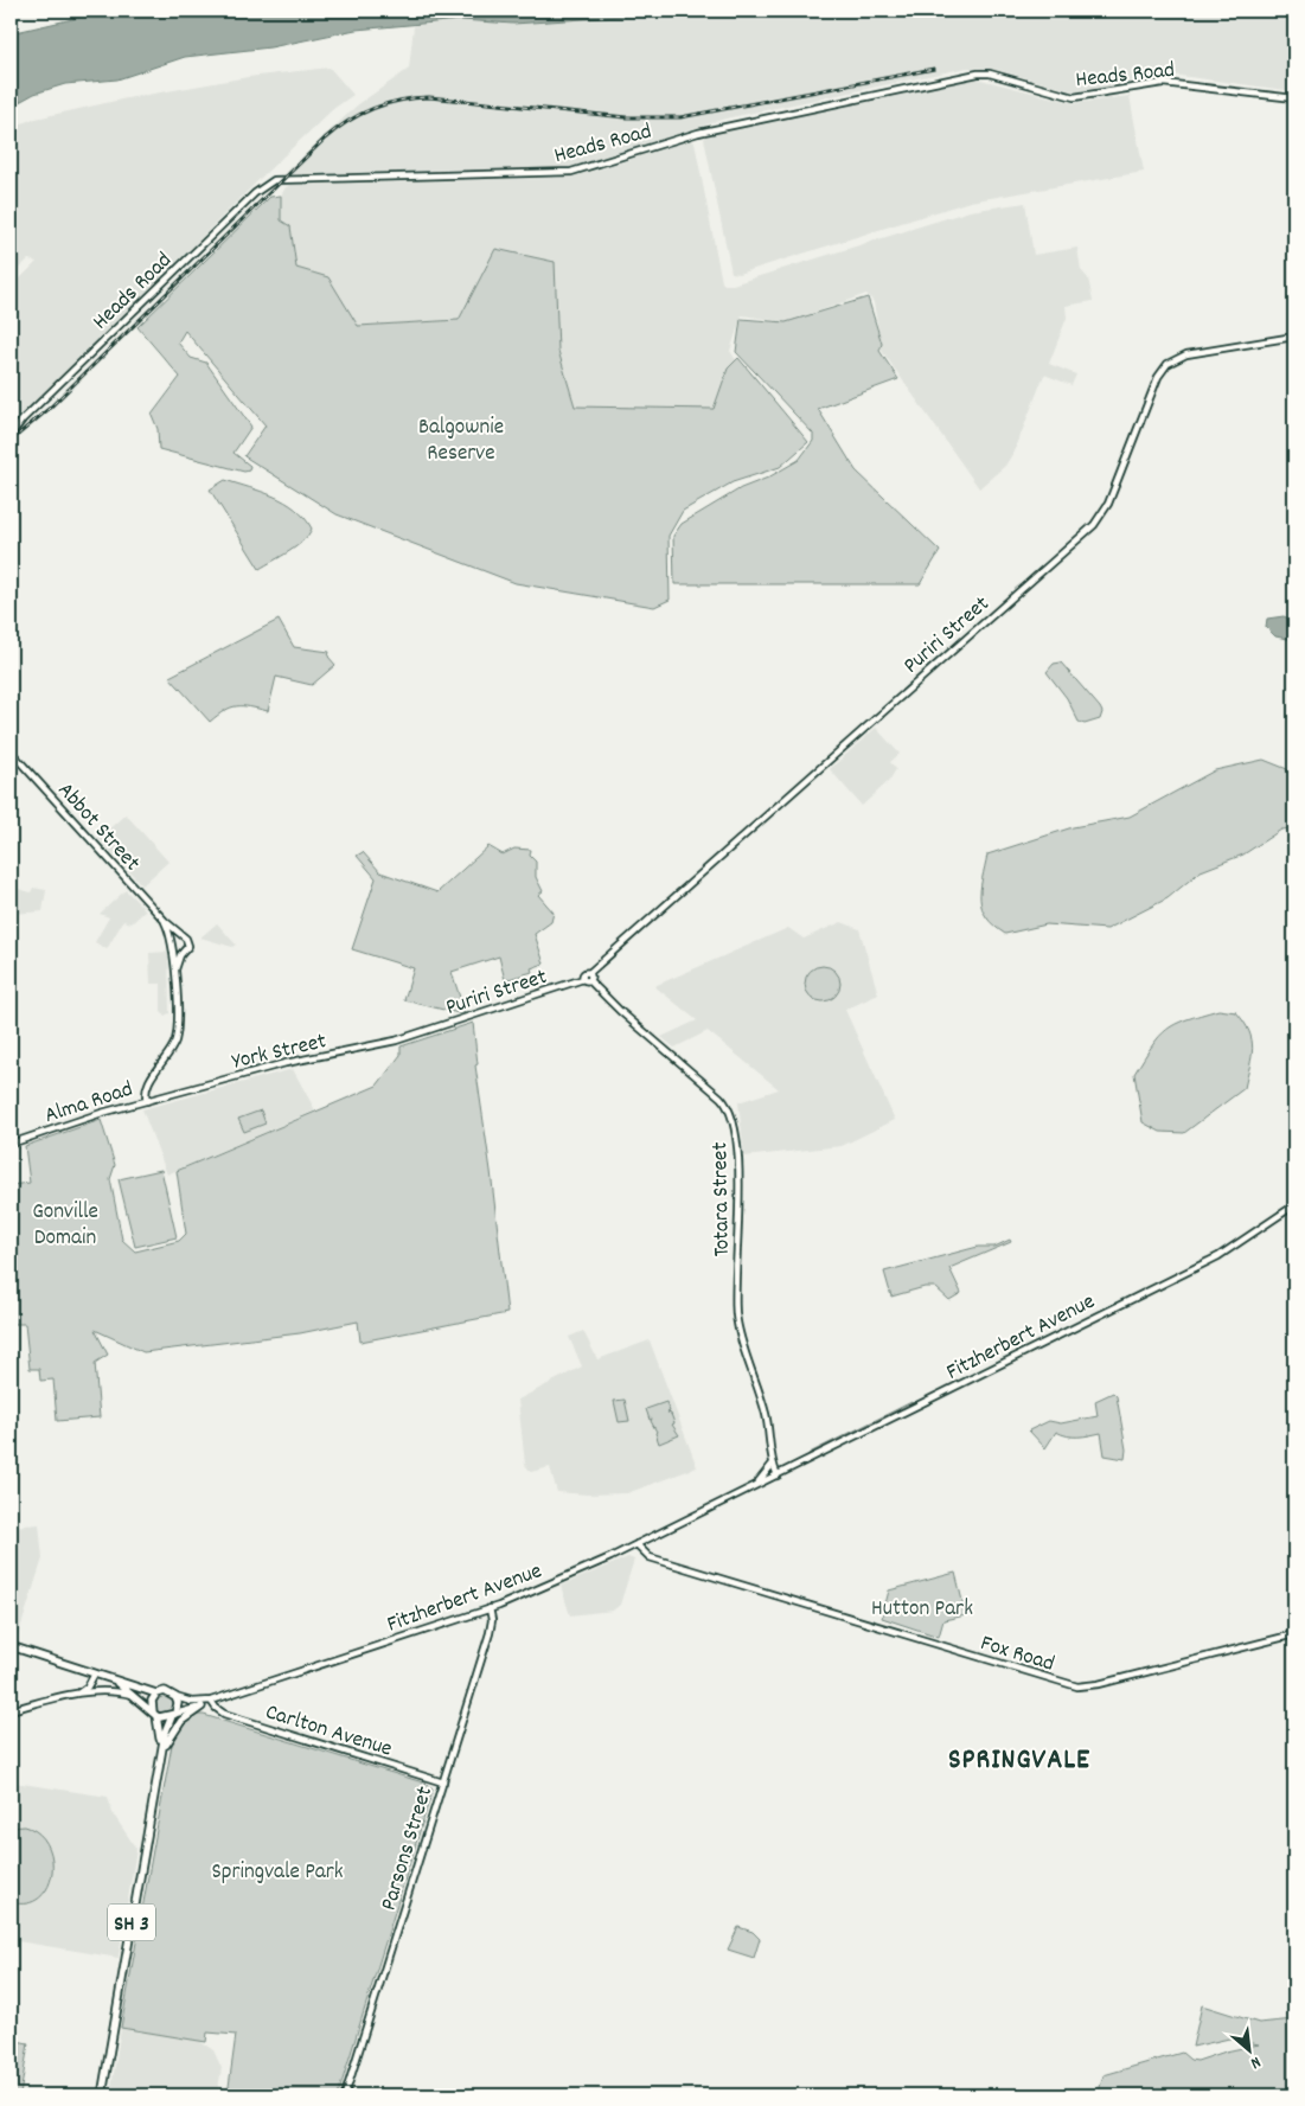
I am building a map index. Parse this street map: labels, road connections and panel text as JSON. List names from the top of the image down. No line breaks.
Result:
{"streets":{"highway":["SH 3"],"main road":["Heads Road","Puriri Street","Abbot Street","York Street","Alma Road","Totara Street","Fitzherbert Avenue","Fox Road","Carlton Avenue","Parsons Street"]},"crossings":[["Puriri Street","York Street"],["Puriri Street","Totara Street"],["Abbot Street","Alma Road"],["York Street","Alma Road"],["Totara Street","Fitzherbert Avenue"],["Fitzherbert Avenue","Fox Road"],["Fitzherbert Avenue","Carlton Avenue"],["Fitzherbert Avenue","Parsons Street"],["Fitzherbert Avenue","SH 3"],["Carlton Avenue","Parsons Street"]],"districts":["SPRINGVALE"],"parks":["Balgownie Reserve","Gonville Domain","Hutton Park","Springvale Park"],"north":"bottom right"}
